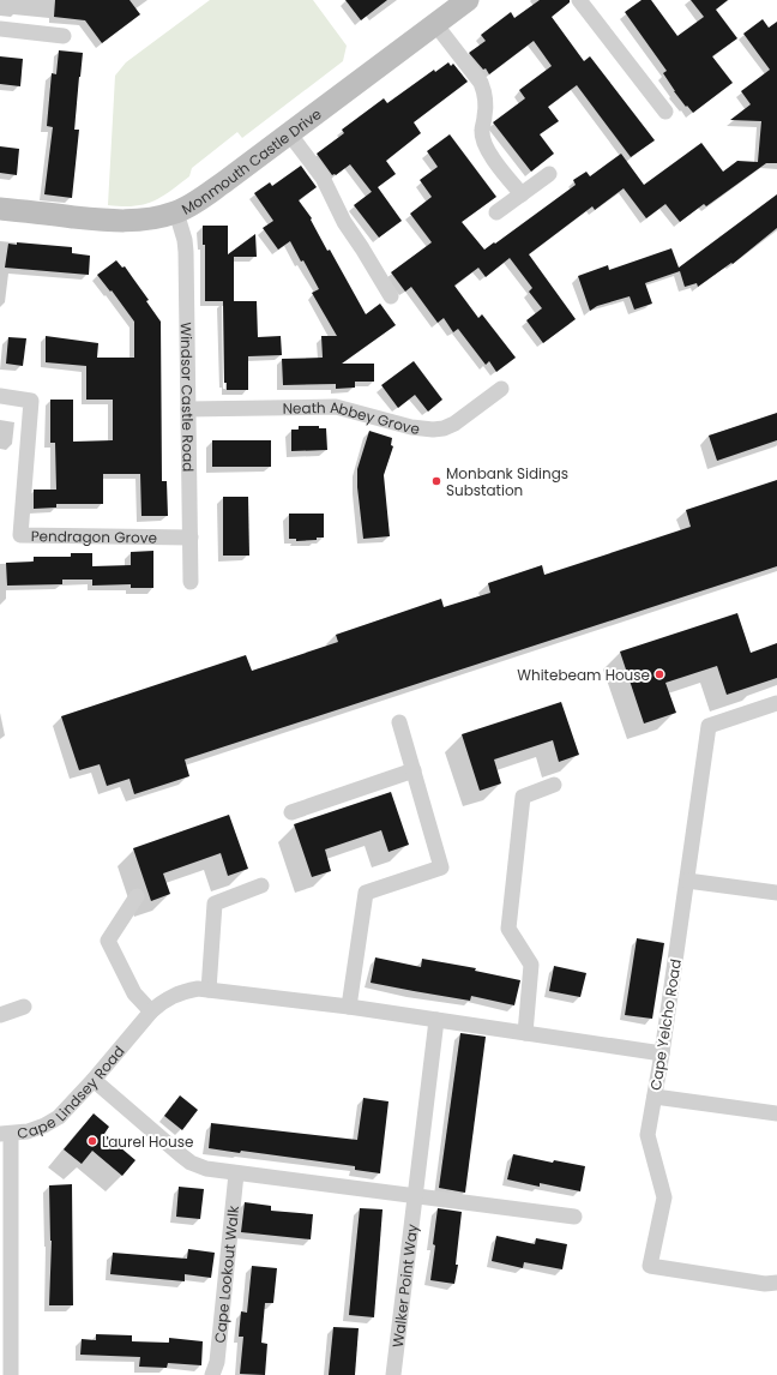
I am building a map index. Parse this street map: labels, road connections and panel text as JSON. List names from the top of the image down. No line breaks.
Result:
{"streets":{"street":["Monmouth Castle Drive","Windsor Castle Road","Neath Abbey Grove","Pendragon Grove","Cape Yelcho Road","Cape Lindsey Road","Cape Lookout Walk","Walker Point Way"]},"crossings":[["Monmouth Castle Drive","Windsor Castle Road"],["Windsor Castle Road","Neath Abbey Grove"],["Windsor Castle Road","Pendragon Grove"],["Cape Yelcho Road","Cape Lindsey Road"],["Cape Lindsey Road","Walker Point Way"]],"places":["Monbank Sidings Substation","Whitebeam House","Laurel House"]}
